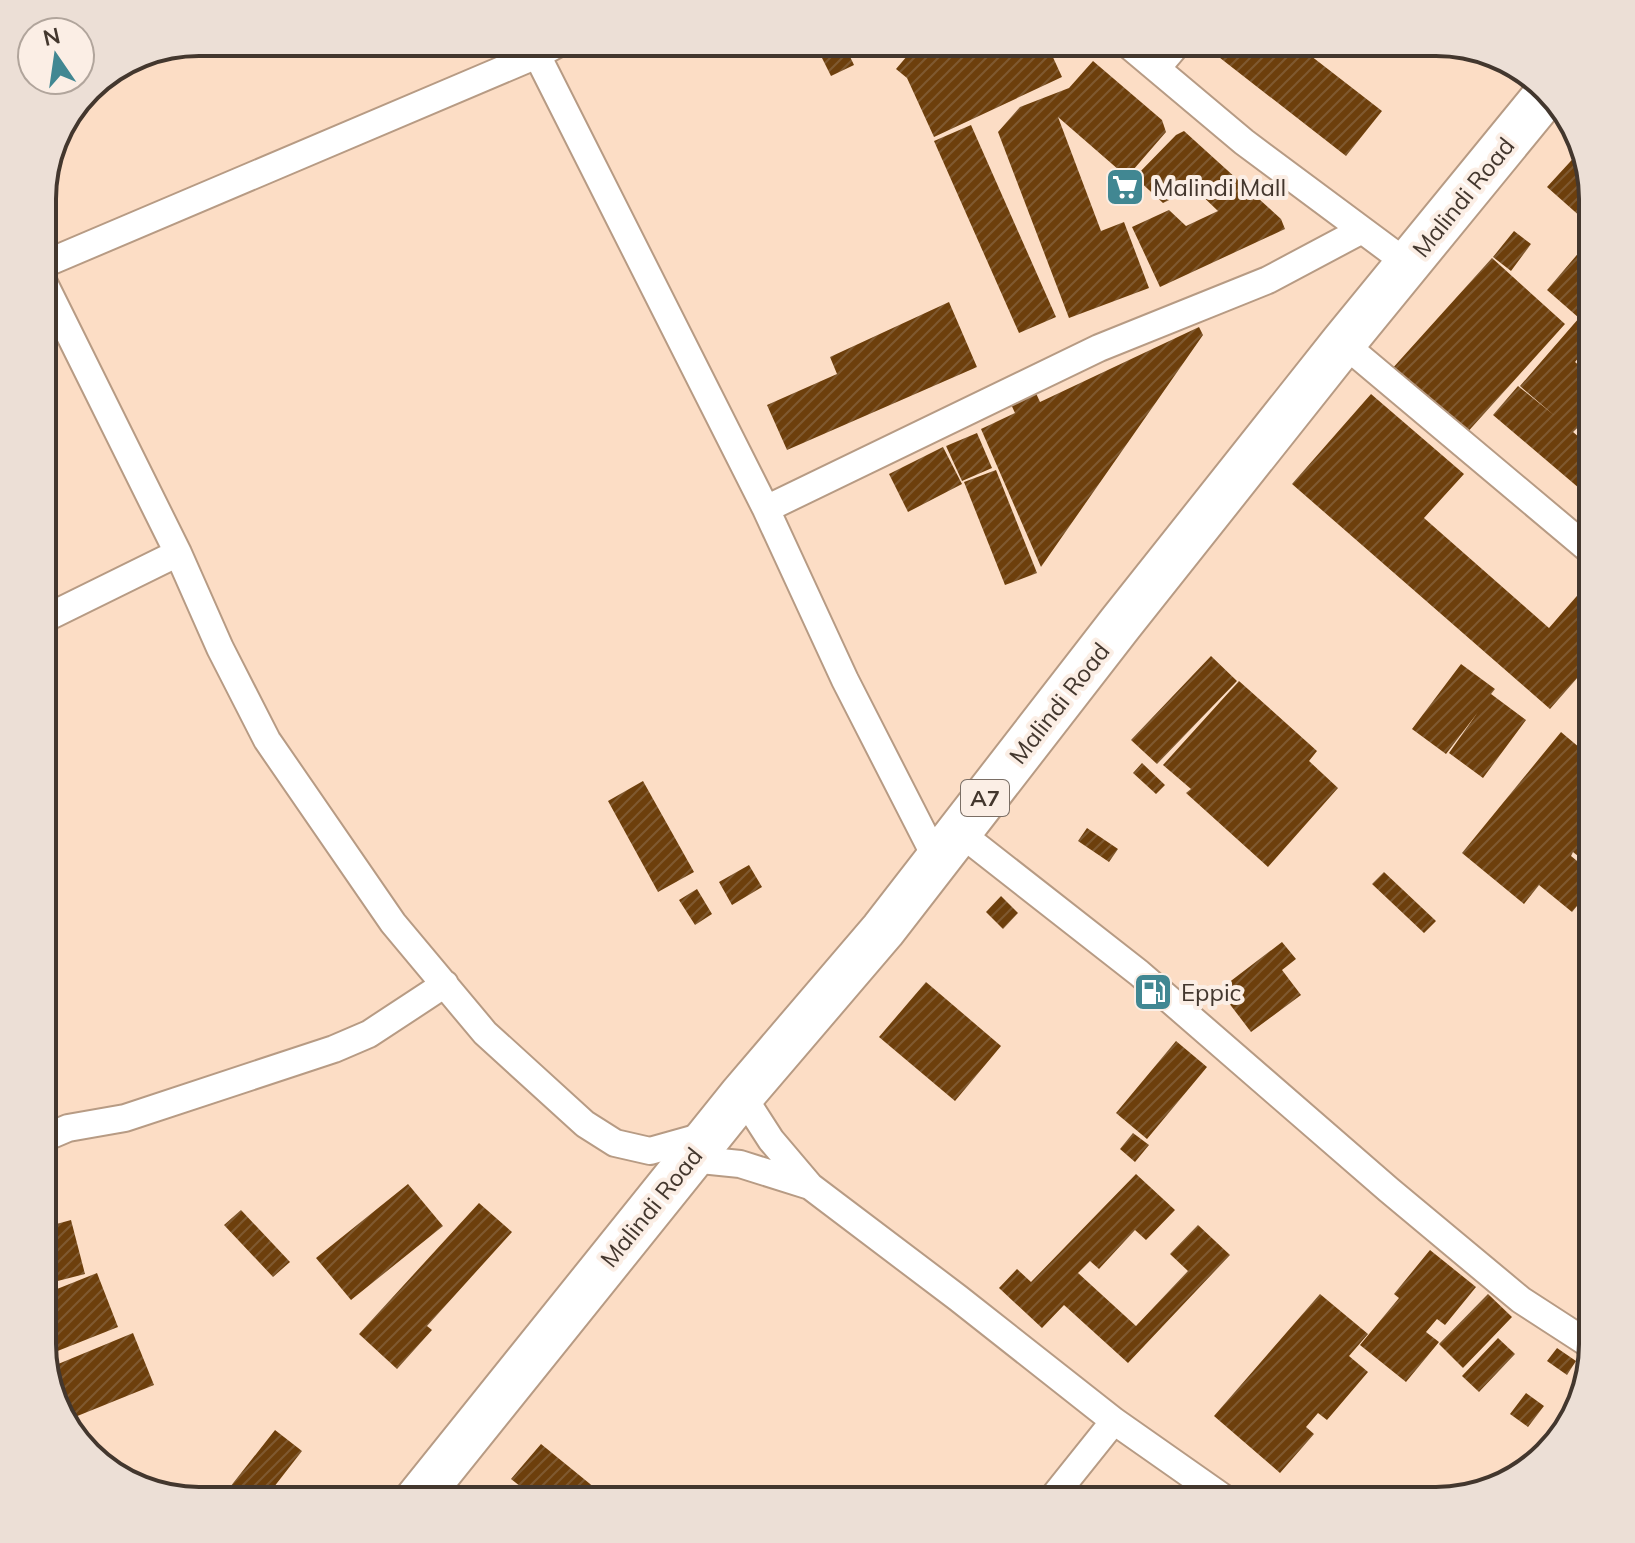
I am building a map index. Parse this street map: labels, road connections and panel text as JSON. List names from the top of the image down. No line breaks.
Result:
{"streets":{"highway":["Malindi Road","A7"]},"places":{"supermarket":["Malindi Mall"],"fuel station":["Eppic"]},"north":"top"}
